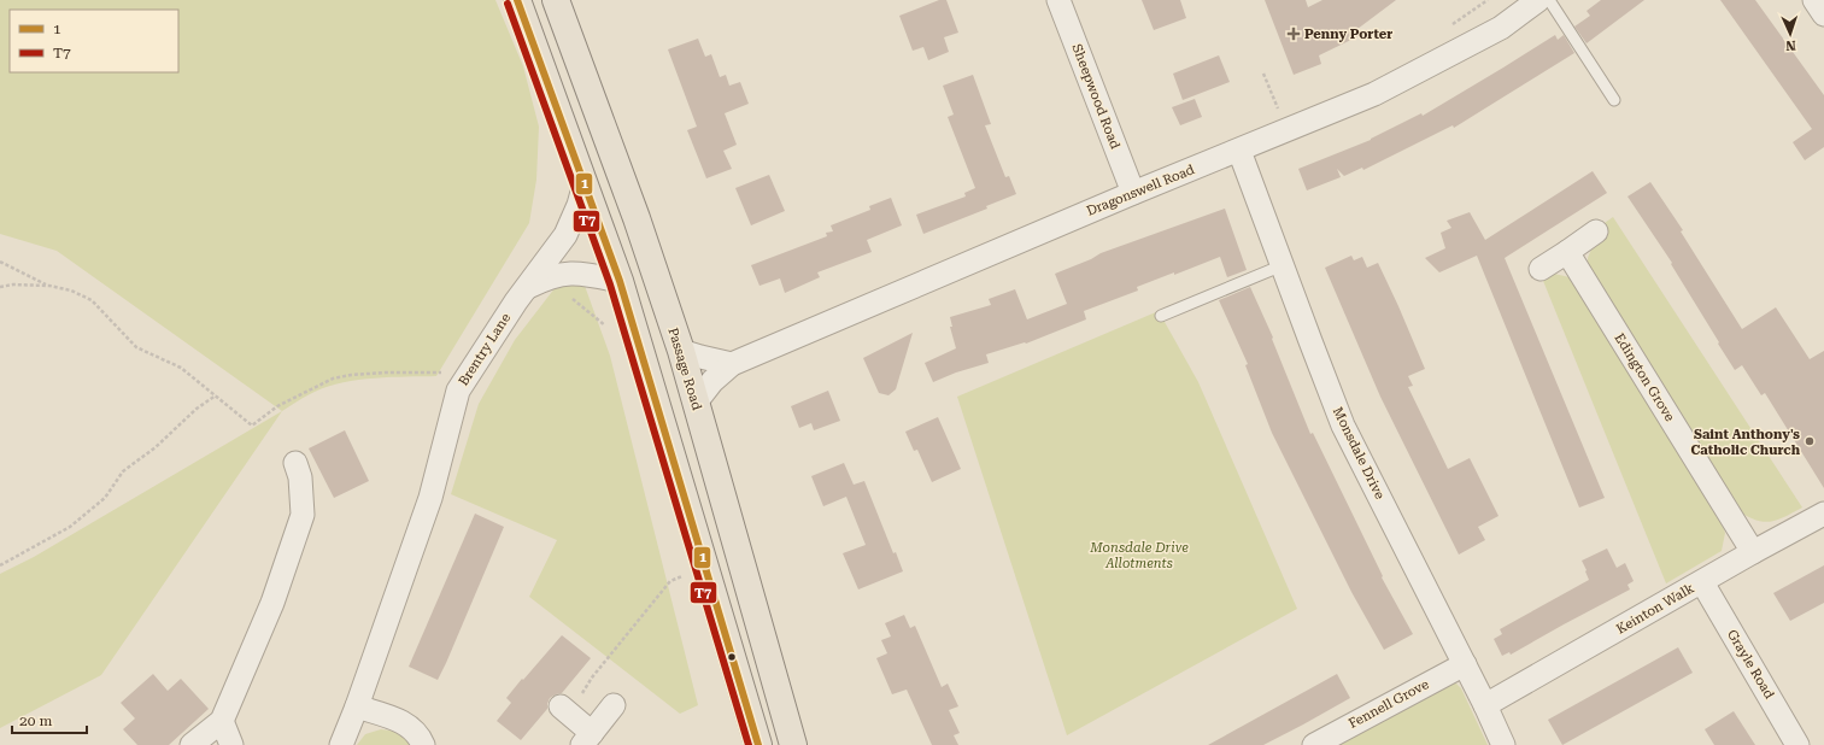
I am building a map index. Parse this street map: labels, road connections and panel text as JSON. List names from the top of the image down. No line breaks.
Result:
{"streets":{"main road":["Passage Road"],"street":["Sheepwood Road","Dragonswell Road","Brentry Lane","Edington Grove","Monsdale Drive","Keinton Walk","Grayle Road","Fennell Grove"]},"crossings":[["Sheepwood Road","Dragonswell Road"],["Dragonswell Road","Passage Road"],["Dragonswell Road","Monsdale Drive"],["Edington Grove","Keinton Walk"],["Monsdale Drive","Keinton Walk"],["Monsdale Drive","Fennell Grove"],["Keinton Walk","Grayle Road"]],"parks":["Monsdale Drive Allotments"],"places":{"health":["Penny Porter"],"other":["Saint Anthony's Catholic Church"]},"lines":["transit line 1","transit line T7"],"legend":["1","T7"],"scale_bar":"20 m","north":"bottom"}
